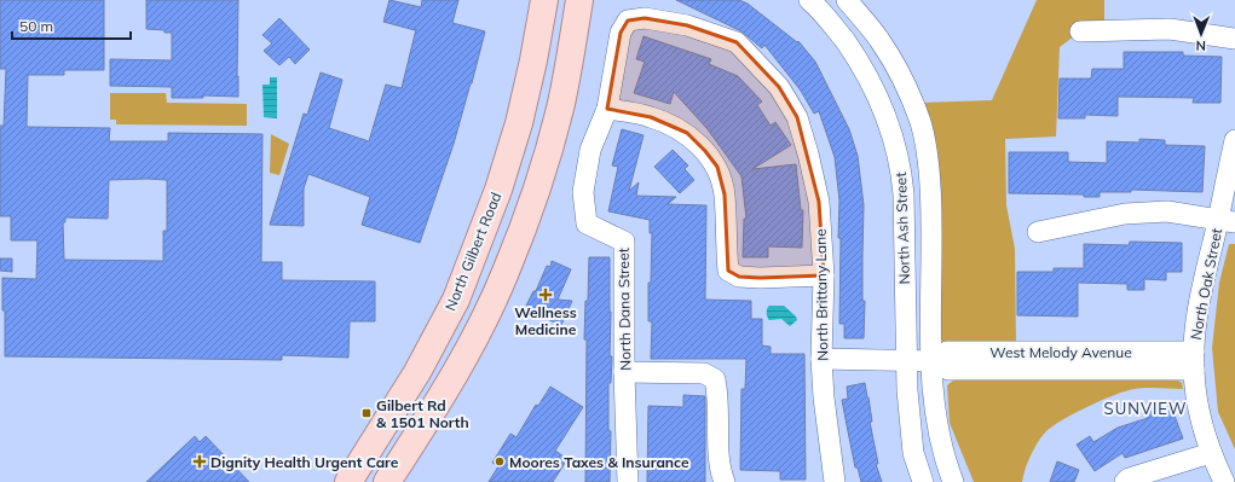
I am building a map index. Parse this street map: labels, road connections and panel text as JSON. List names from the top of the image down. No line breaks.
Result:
{"streets":{"main road":["North Gilbert Road"],"street":["North Ash Street","North Oak Street","North Brittany Lane","North Dana Street","West Melody Avenue"]},"crossings":[["North Ash Street","West Melody Avenue"],["North Oak Street","West Melody Avenue"],["North Brittany Lane","North Dana Street"],["North Brittany Lane","West Melody Avenue"]],"districts":["SUNVIEW"],"places":{"health":["Wellness Medicine","Dignity Health Urgent Care"],"transit":["Gilbert Rd & 1501 North"],"other":["Moores Taxes & Insurance"]},"scale_bar":"50 m","north":"bottom"}
